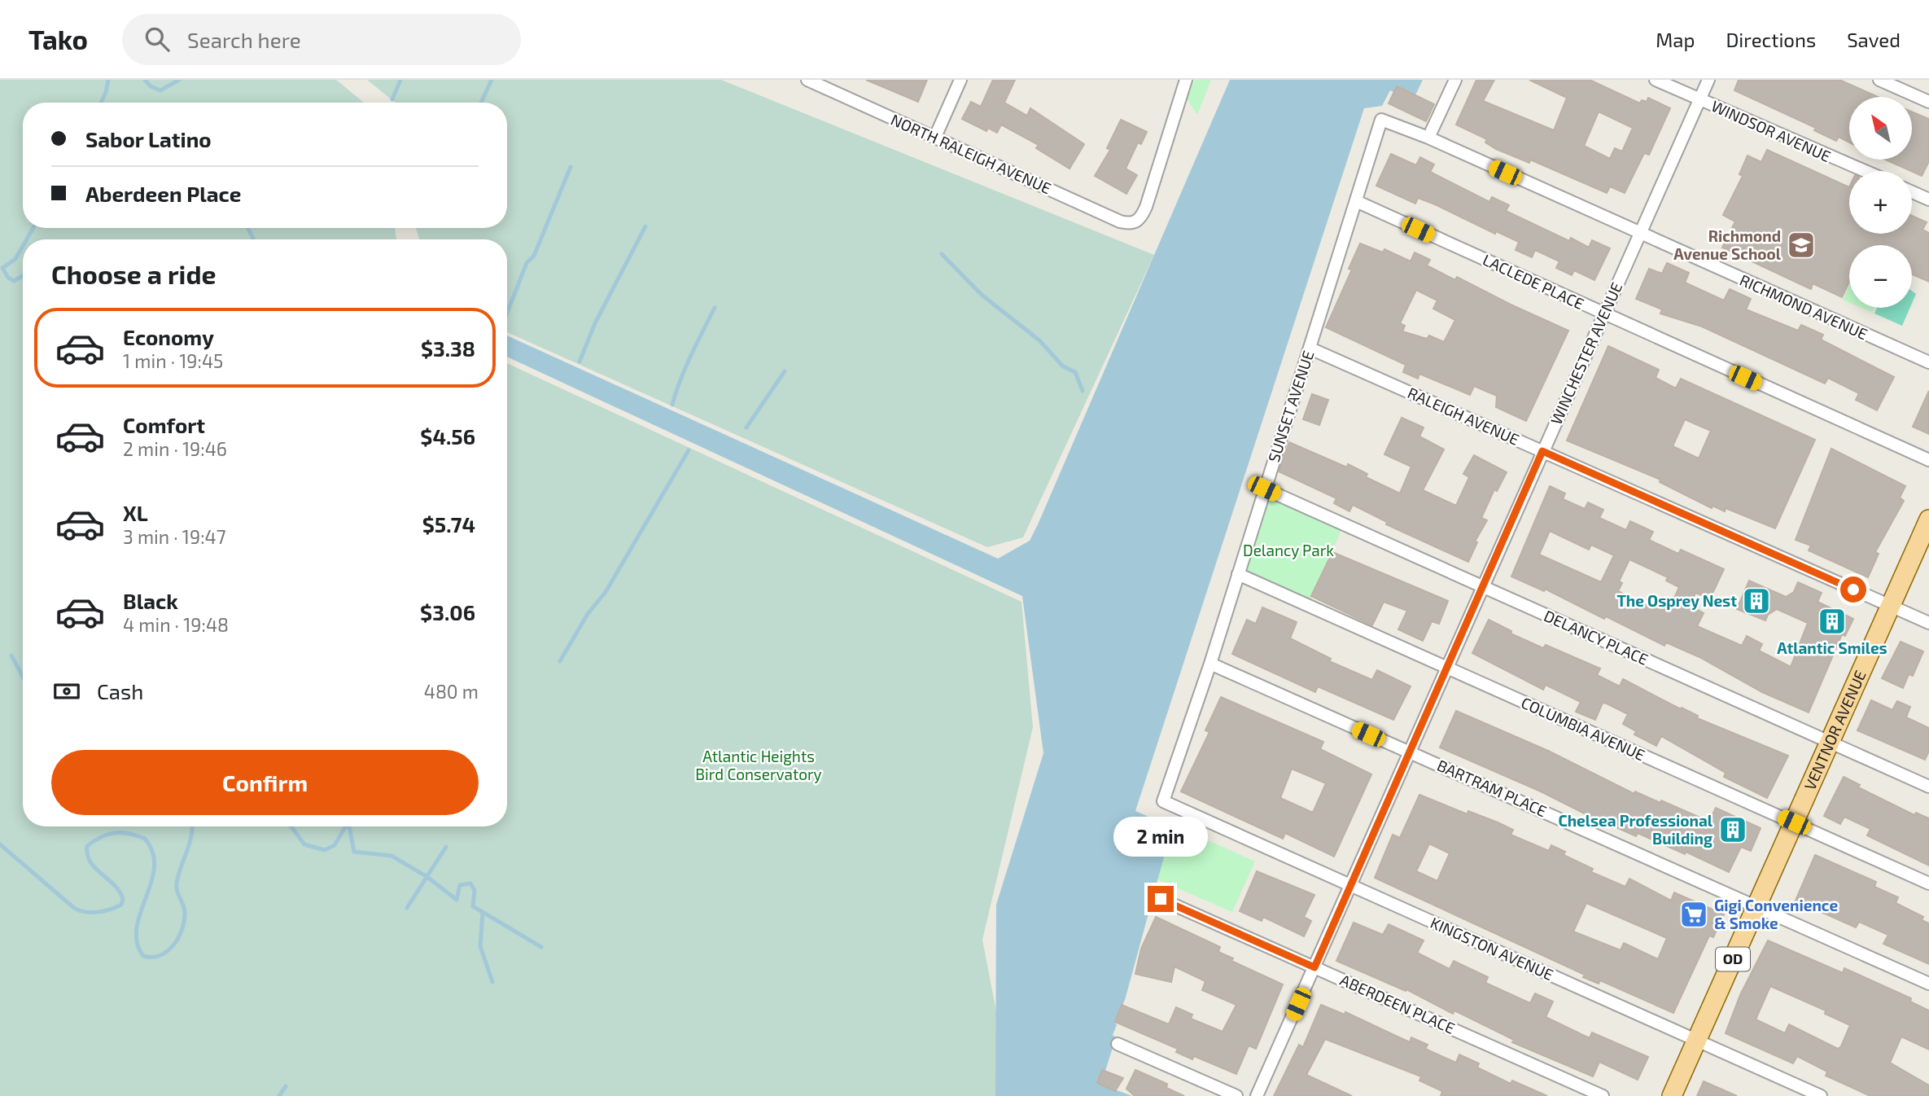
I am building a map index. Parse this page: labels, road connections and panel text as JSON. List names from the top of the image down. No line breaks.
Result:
{"streets":{"main road":["VENTNOR AVENUE","OD"],"street":["WINDSOR AVENUE","NORTH RALEIGH AVENUE","LACLEDE PLACE","RICHMOND AVENUE","WINCHESTER AVENUE","SUNSET AVENUE","RALEIGH AVENUE","DELANCY PLACE","COLUMBIA AVENUE","BARTRAM PLACE","KINGSTON AVENUE","ABERDEEN PLACE"]},"crossings":[["WINDSOR AVENUE","WINCHESTER AVENUE"],["LACLEDE PLACE","WINCHESTER AVENUE"],["LACLEDE PLACE","SUNSET AVENUE"],["RICHMOND AVENUE","WINCHESTER AVENUE"],["RICHMOND AVENUE","SUNSET AVENUE"],["WINCHESTER AVENUE","RALEIGH AVENUE"],["WINCHESTER AVENUE","DELANCY PLACE"],["WINCHESTER AVENUE","COLUMBIA AVENUE"],["WINCHESTER AVENUE","BARTRAM PLACE"],["WINCHESTER AVENUE","KINGSTON AVENUE"],["WINCHESTER AVENUE","ABERDEEN PLACE"],["SUNSET AVENUE","RALEIGH AVENUE"],["SUNSET AVENUE","DELANCY PLACE"],["SUNSET AVENUE","COLUMBIA AVENUE"],["SUNSET AVENUE","BARTRAM PLACE"],["SUNSET AVENUE","KINGSTON AVENUE"],["RALEIGH AVENUE","VENTNOR AVENUE"],["DELANCY PLACE","VENTNOR AVENUE"],["COLUMBIA AVENUE","VENTNOR AVENUE"],["VENTNOR AVENUE","BARTRAM PLACE"],["VENTNOR AVENUE","KINGSTON AVENUE"]],"parks":["Delancy Park","Atlantic Heights Bird Conservatory"],"places":{"school or university":["Richmond Avenue School"],"building":["The Osprey Nest","Atlantic Smiles","Chelsea Professional Building"],"supermarket":["Gigi Convenience & Smoke"]},"north":"top left","page":{"header":"Tako","search":"Search here","nav":["Map","Directions","Saved"],"map_buttons":["+","−"],"banner":["Sabor Latino","Aberdeen Place"],"heading":"Choose a ride","list":[{"name":"Economy","note":"1 min · 19:45","value":"$3.38"},{"name":"Comfort","note":"2 min · 19:46","value":"$4.56"},{"name":"XL","note":"3 min · 19:47","value":"$5.74"},{"name":"Black","note":"4 min · 19:48","value":"$3.06"}],"pay":["Cash","480 m"],"buttons":"Confirm","bubble":"2 min"}}
